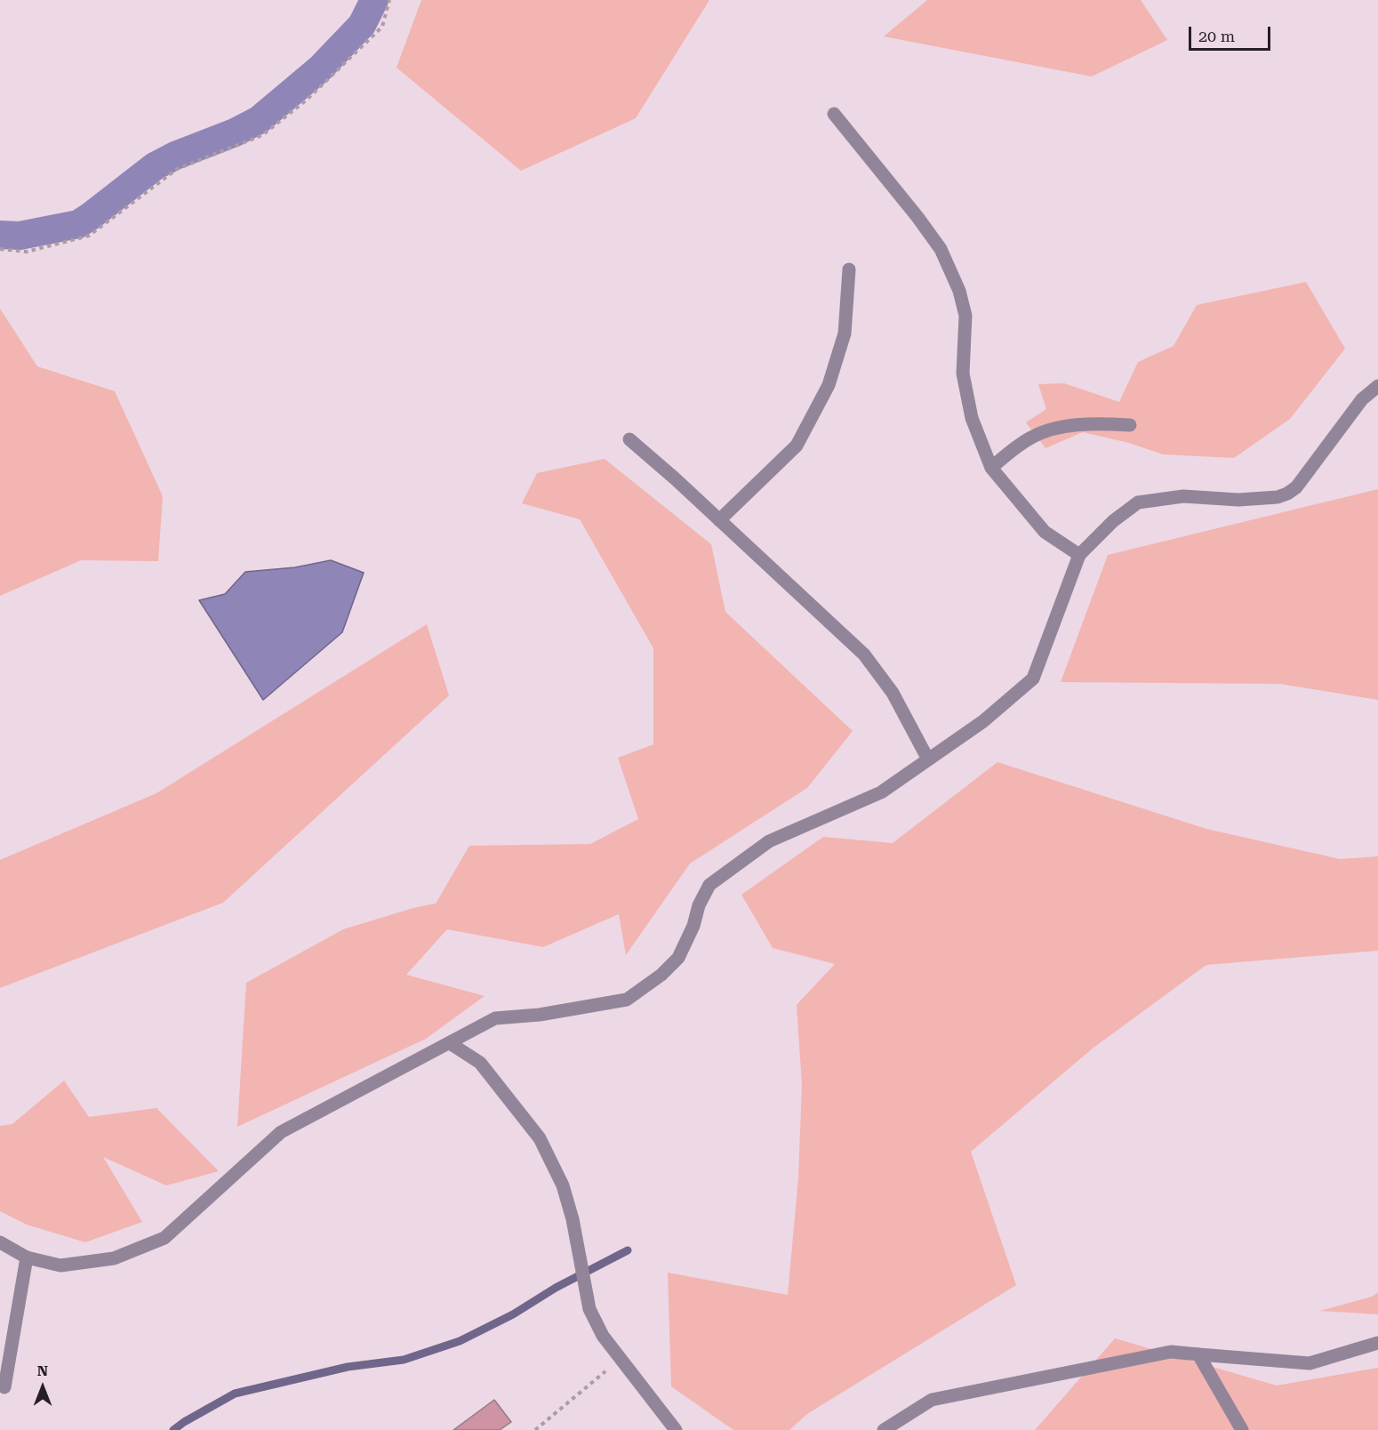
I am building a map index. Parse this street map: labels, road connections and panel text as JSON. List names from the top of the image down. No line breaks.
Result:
{"scale_bar":"20 m","north":"top"}
